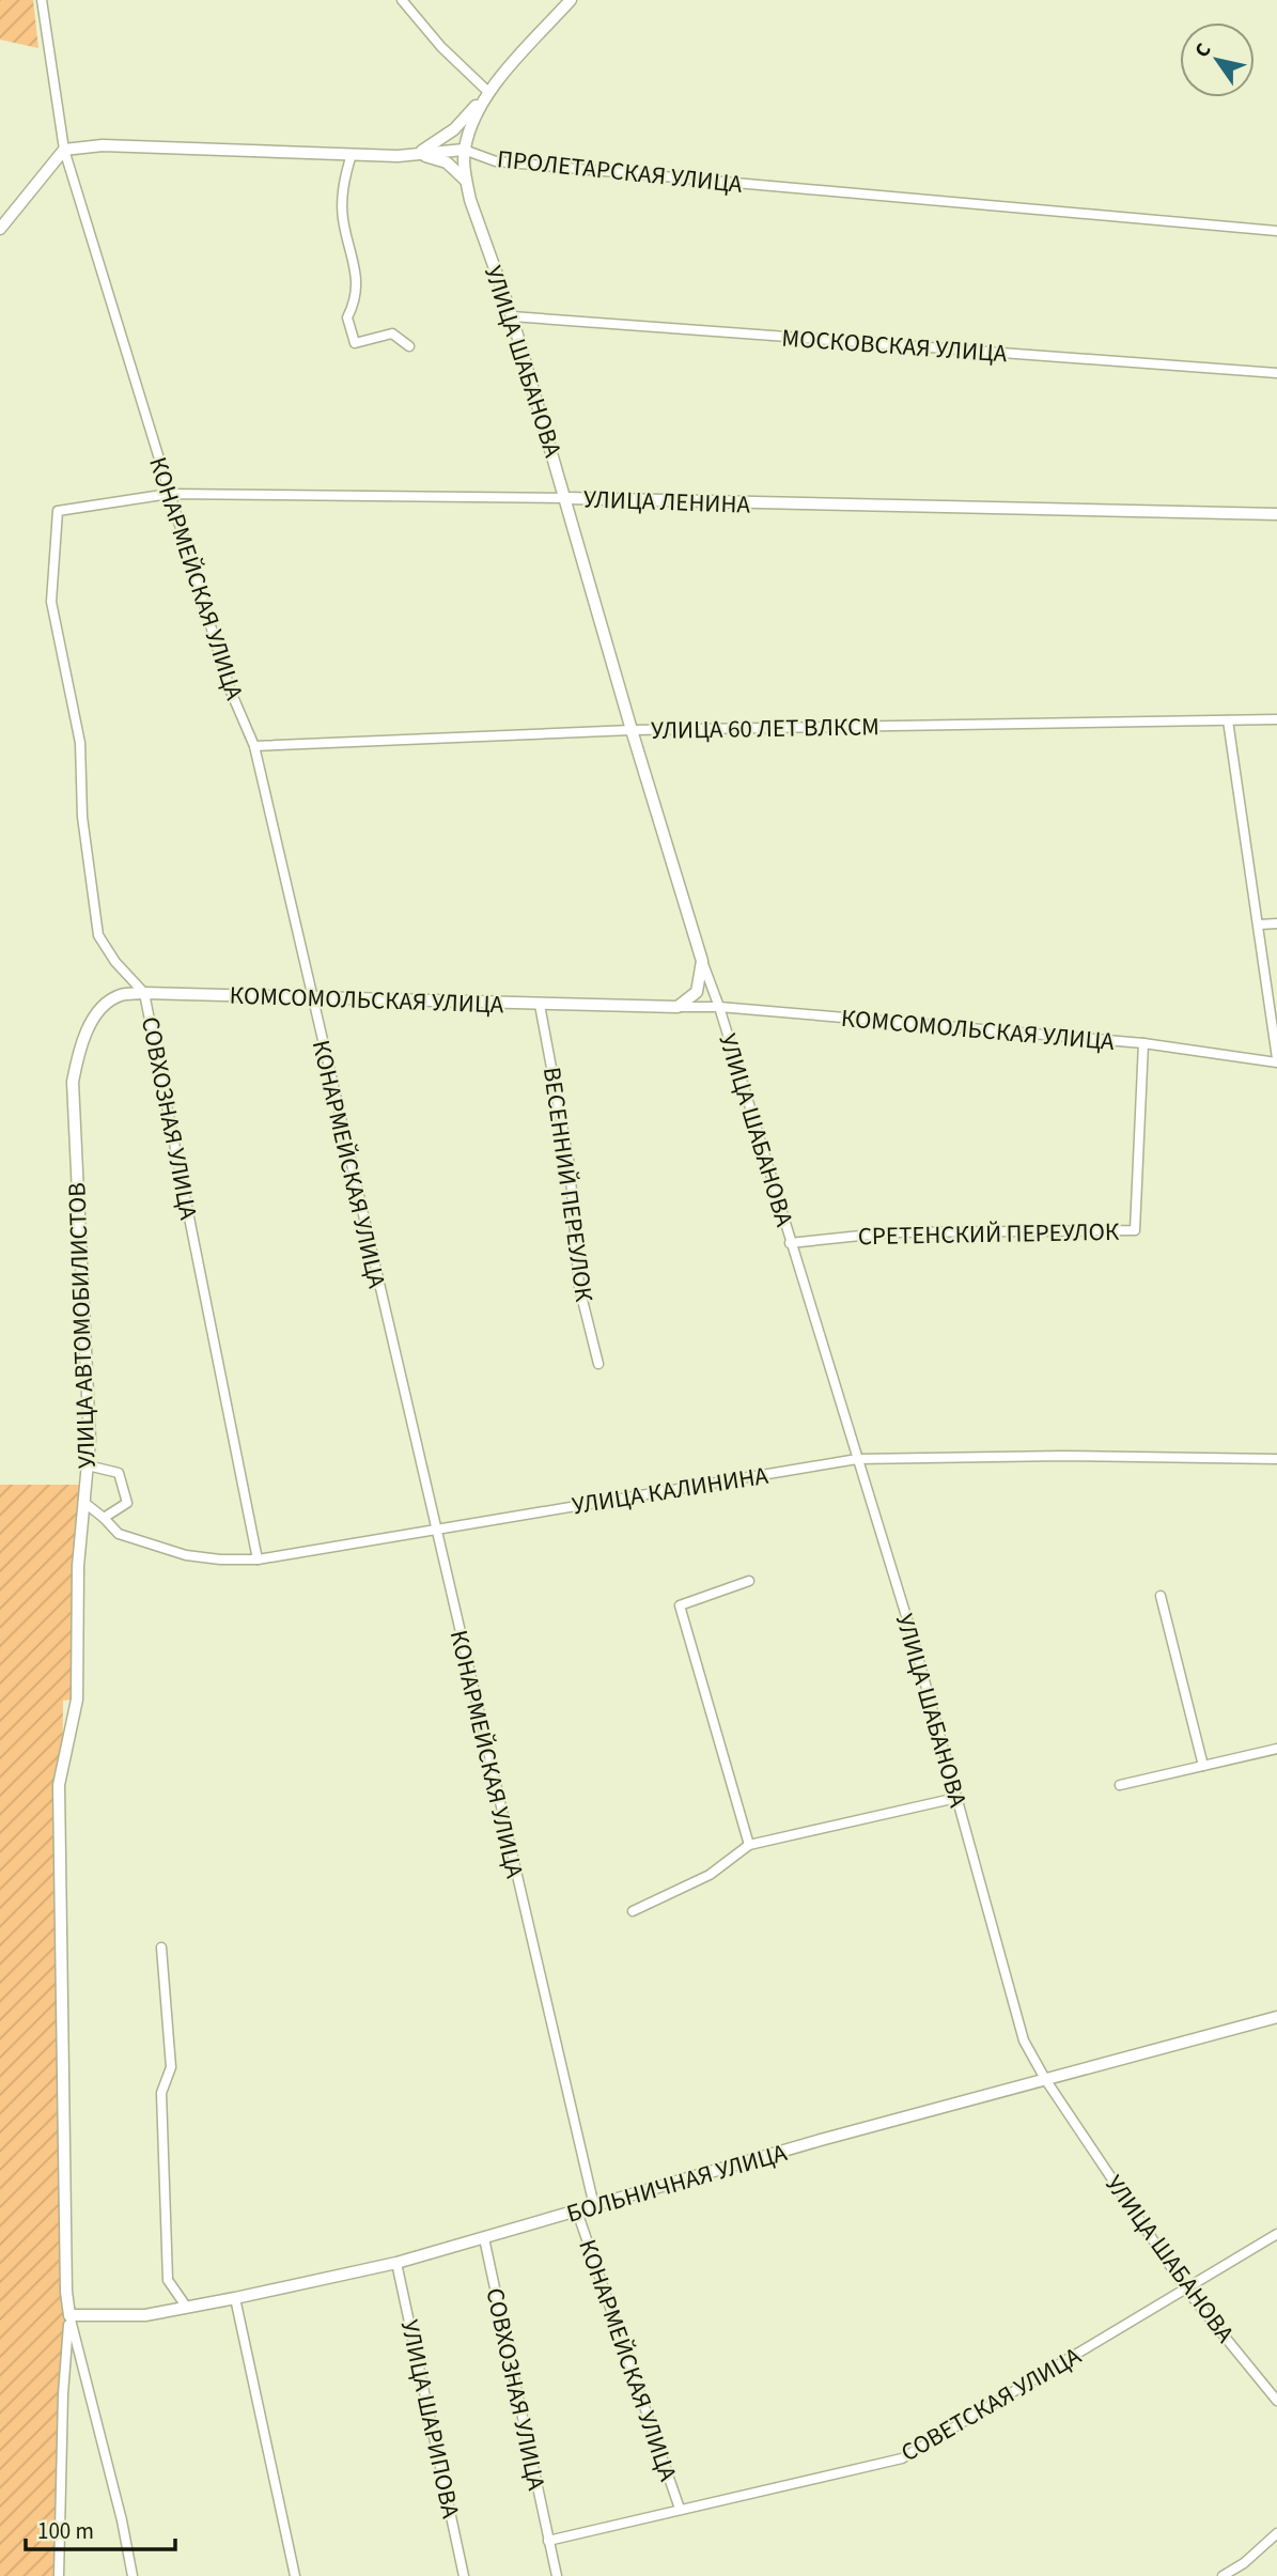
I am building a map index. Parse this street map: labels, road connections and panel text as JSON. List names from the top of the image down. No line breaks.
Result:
{"streets":{"street":["ПРОЛЕТАРСКАЯ УЛИЦА","МОСКОВСКАЯ УЛИЦА","УЛИЦА ШАБАНОВА","УЛИЦА ЛЕНИНА","КОНАРМЕЙСКАЯ УЛИЦА","УЛИЦА 60 ЛЕТ ВЛКСМ","КОМСОМОЛЬСКАЯ УЛИЦА","СОВХОЗНАЯ УЛИЦА","ВЕСЕННИЙ ПЕРЕУЛОК","СРЕТЕНСКИЙ ПЕРЕУЛОК","УЛИЦА АВТОМОБИЛИСТОВ","УЛИЦА КАЛИНИНА","БОЛЬНИЧНАЯ УЛИЦА","СОВЕТСКАЯ УЛИЦА","УЛИЦА ШАРИПОВА"]},"crossings":[["ПРОЛЕТАРСКАЯ УЛИЦА","УЛИЦА ШАБАНОВА"],["ПРОЛЕТАРСКАЯ УЛИЦА","КОНАРМЕЙСКАЯ УЛИЦА"],["МОСКОВСКАЯ УЛИЦА","УЛИЦА ШАБАНОВА"],["УЛИЦА ШАБАНОВА","УЛИЦА ЛЕНИНА"],["УЛИЦА ШАБАНОВА","УЛИЦА 60 ЛЕТ ВЛКСМ"],["УЛИЦА ШАБАНОВА","КОМСОМОЛЬСКАЯ УЛИЦА"],["УЛИЦА ШАБАНОВА","СРЕТЕНСКИЙ ПЕРЕУЛОК"],["УЛИЦА ШАБАНОВА","УЛИЦА КАЛИНИНА"],["УЛИЦА ШАБАНОВА","БОЛЬНИЧНАЯ УЛИЦА"],["УЛИЦА ШАБАНОВА","СОВЕТСКАЯ УЛИЦА"],["УЛИЦА ЛЕНИНА","КОНАРМЕЙСКАЯ УЛИЦА"],["УЛИЦА ЛЕНИНА","СОВХОЗНАЯ УЛИЦА"],["КОНАРМЕЙСКАЯ УЛИЦА","УЛИЦА 60 ЛЕТ ВЛКСМ"],["КОНАРМЕЙСКАЯ УЛИЦА","КОМСОМОЛЬСКАЯ УЛИЦА"],["КОНАРМЕЙСКАЯ УЛИЦА","УЛИЦА КАЛИНИНА"],["КОНАРМЕЙСКАЯ УЛИЦА","БОЛЬНИЧНАЯ УЛИЦА"],["КОНАРМЕЙСКАЯ УЛИЦА","СОВЕТСКАЯ УЛИЦА"],["КОМСОМОЛЬСКАЯ УЛИЦА","СОВХОЗНАЯ УЛИЦА"],["КОМСОМОЛЬСКАЯ УЛИЦА","ВЕСЕННИЙ ПЕРЕУЛОК"],["КОМСОМОЛЬСКАЯ УЛИЦА","СРЕТЕНСКИЙ ПЕРЕУЛОК"],["КОМСОМОЛЬСКАЯ УЛИЦА","УЛИЦА АВТОМОБИЛИСТОВ"],["СОВХОЗНАЯ УЛИЦА","УЛИЦА АВТОМОБИЛИСТОВ"],["СОВХОЗНАЯ УЛИЦА","УЛИЦА КАЛИНИНА"],["СОВХОЗНАЯ УЛИЦА","БОЛЬНИЧНАЯ УЛИЦА"],["СОВХОЗНАЯ УЛИЦА","СОВЕТСКАЯ УЛИЦА"],["УЛИЦА АВТОМОБИЛИСТОВ","УЛИЦА КАЛИНИНА"],["УЛИЦА АВТОМОБИЛИСТОВ","БОЛЬНИЧНАЯ УЛИЦА"],["БОЛЬНИЧНАЯ УЛИЦА","УЛИЦА ШАРИПОВА"]],"scale_bar":"100 m","north":"top left"}
